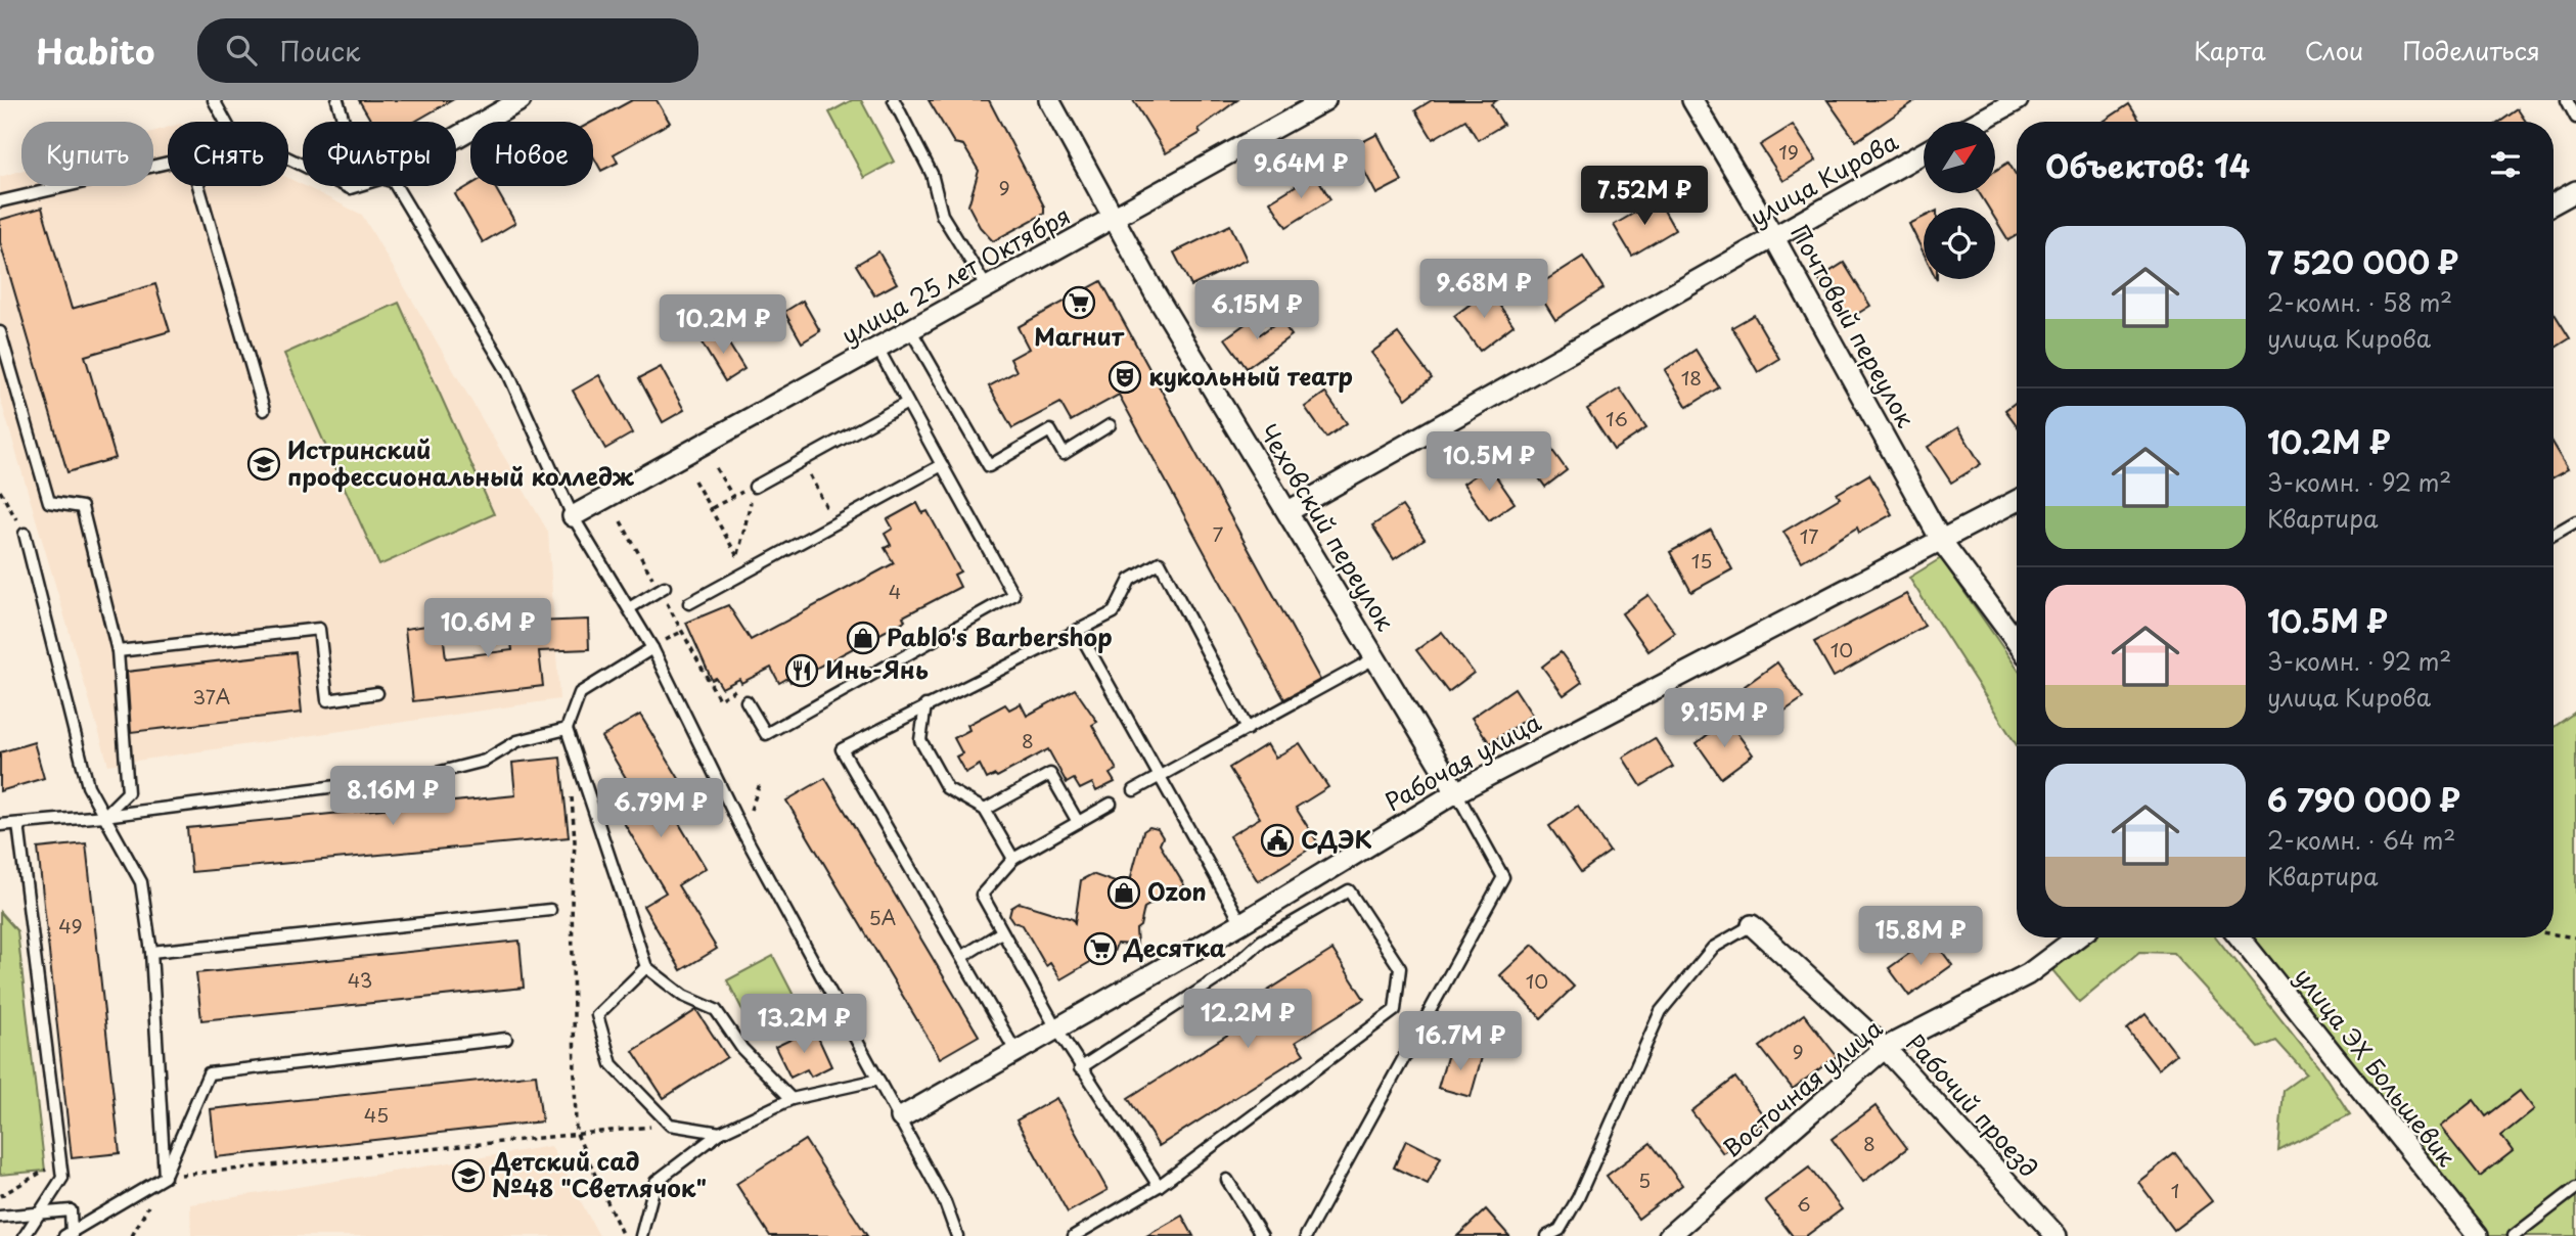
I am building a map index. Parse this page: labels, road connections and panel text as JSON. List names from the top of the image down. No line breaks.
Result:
{"streets":{"street":["улица Кирова","улица 25 лет Октября","Почтовый переулок","Чеховский переулок","Рабочая улица","улица ЭХ Большевик","Восточная улица","Рабочий проезд"]},"crossings":[["улица Кирова","Почтовый переулок"],["улица Кирова","Чеховский переулок"],["улица 25 лет Октября","Чеховский переулок"],["Почтовый переулок","Рабочая улица"],["Чеховский переулок","Рабочая улица"],["Восточная улица","Рабочий проезд"]],"places":{"supermarket":["Магнит","Десятка"],"theatre":["кукольный театр"],"school or university":["Истринский профессиональный колледж","Детский сад №48 \"Светлячок\""],"shop":["Pablo's Barbershop","Ozon"],"restaurant":["Инь-Янь"],"public building":["СДЭК"]},"house_numbers":["19","9","18","16","7","17","15","4","10","37А","8","5А","49","43","10","9","45","8","5","1","6"],"north":"top right","page":{"header":"Habito","search":"Поиск","nav":["Карта","Слои","Поделиться"],"chip":["Купить","Снять","Фильтры","Новое"],"heading":"Объектов: 14","price":["9.64M ₽","7.52M ₽","9.68M ₽","6.15M ₽","10.2M ₽","10.5M ₽","10.6M ₽","9.15M ₽","8.16M ₽","6.79M ₽","15.8M ₽","12.2M ₽","13.2M ₽","16.7M ₽"],"list":[{"name":"7 520 000 ₽","note":"2-комн. · 58 m² · улица Кирова"},{"name":"10.2M ₽","note":"3-комн. · 92 m² · Квартира"},{"name":"10.5M ₽","note":"3-комн. · 92 m² · улица Кирова"},{"name":"6 790 000 ₽","note":"2-комн. · 64 m² · Квартира"}]}}
